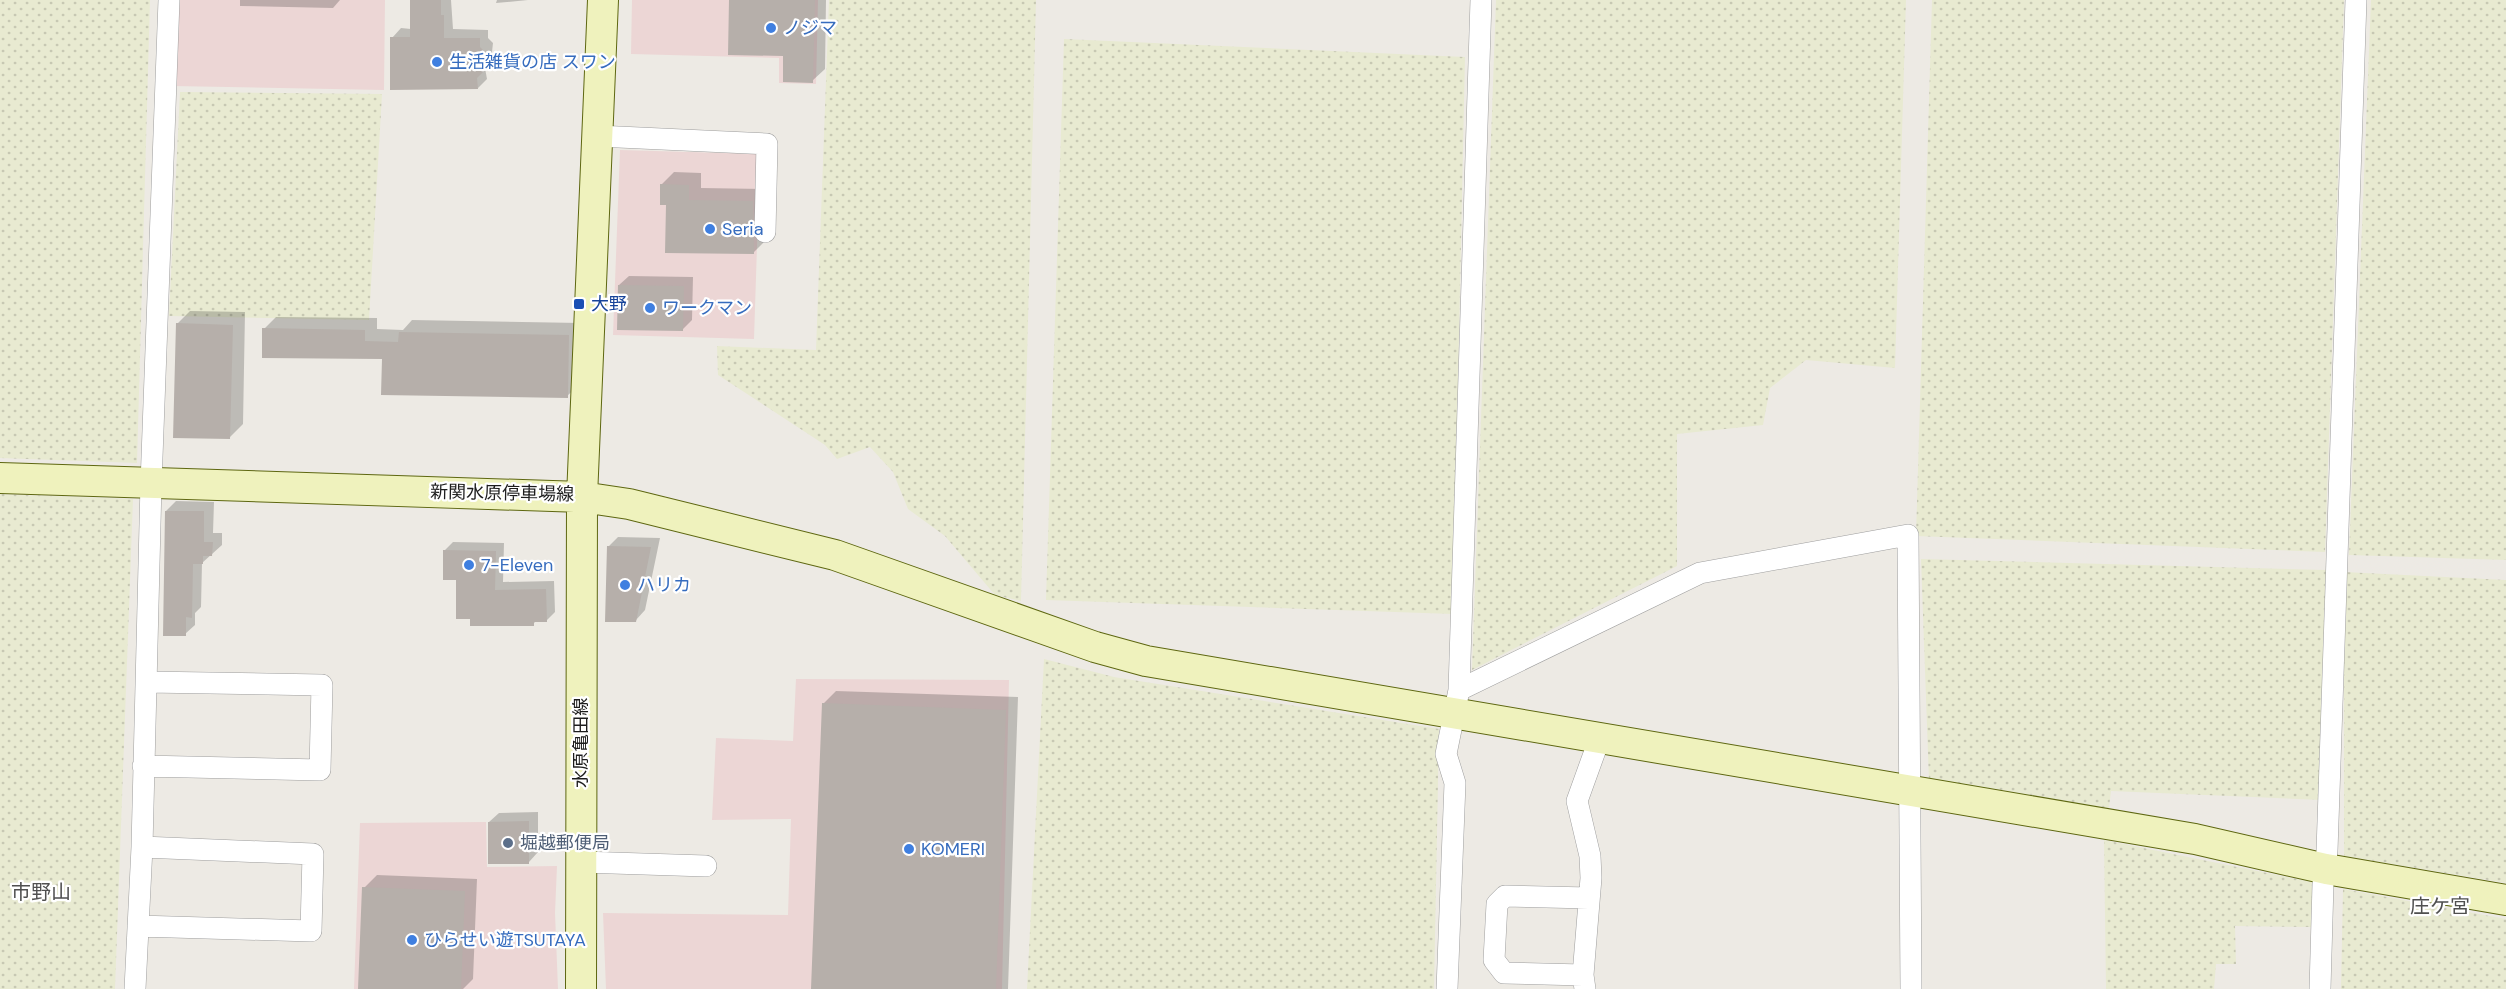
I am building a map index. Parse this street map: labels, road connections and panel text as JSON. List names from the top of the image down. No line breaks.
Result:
{"streets":{"street":["新関水原停車場線","水原亀田線"]},"crossings":[["新関水原停車場線","水原亀田線"]],"districts":["市野山","庄ケ宮"],"places":{"other":["ノジマ","生活雑貨の店 スワン","Seria","ワークマン","7-Eleven","ハリカ","堀越郵便局","KOMERI","ひらせい遊TSUTAYA"],"transit":["大野"]}}
